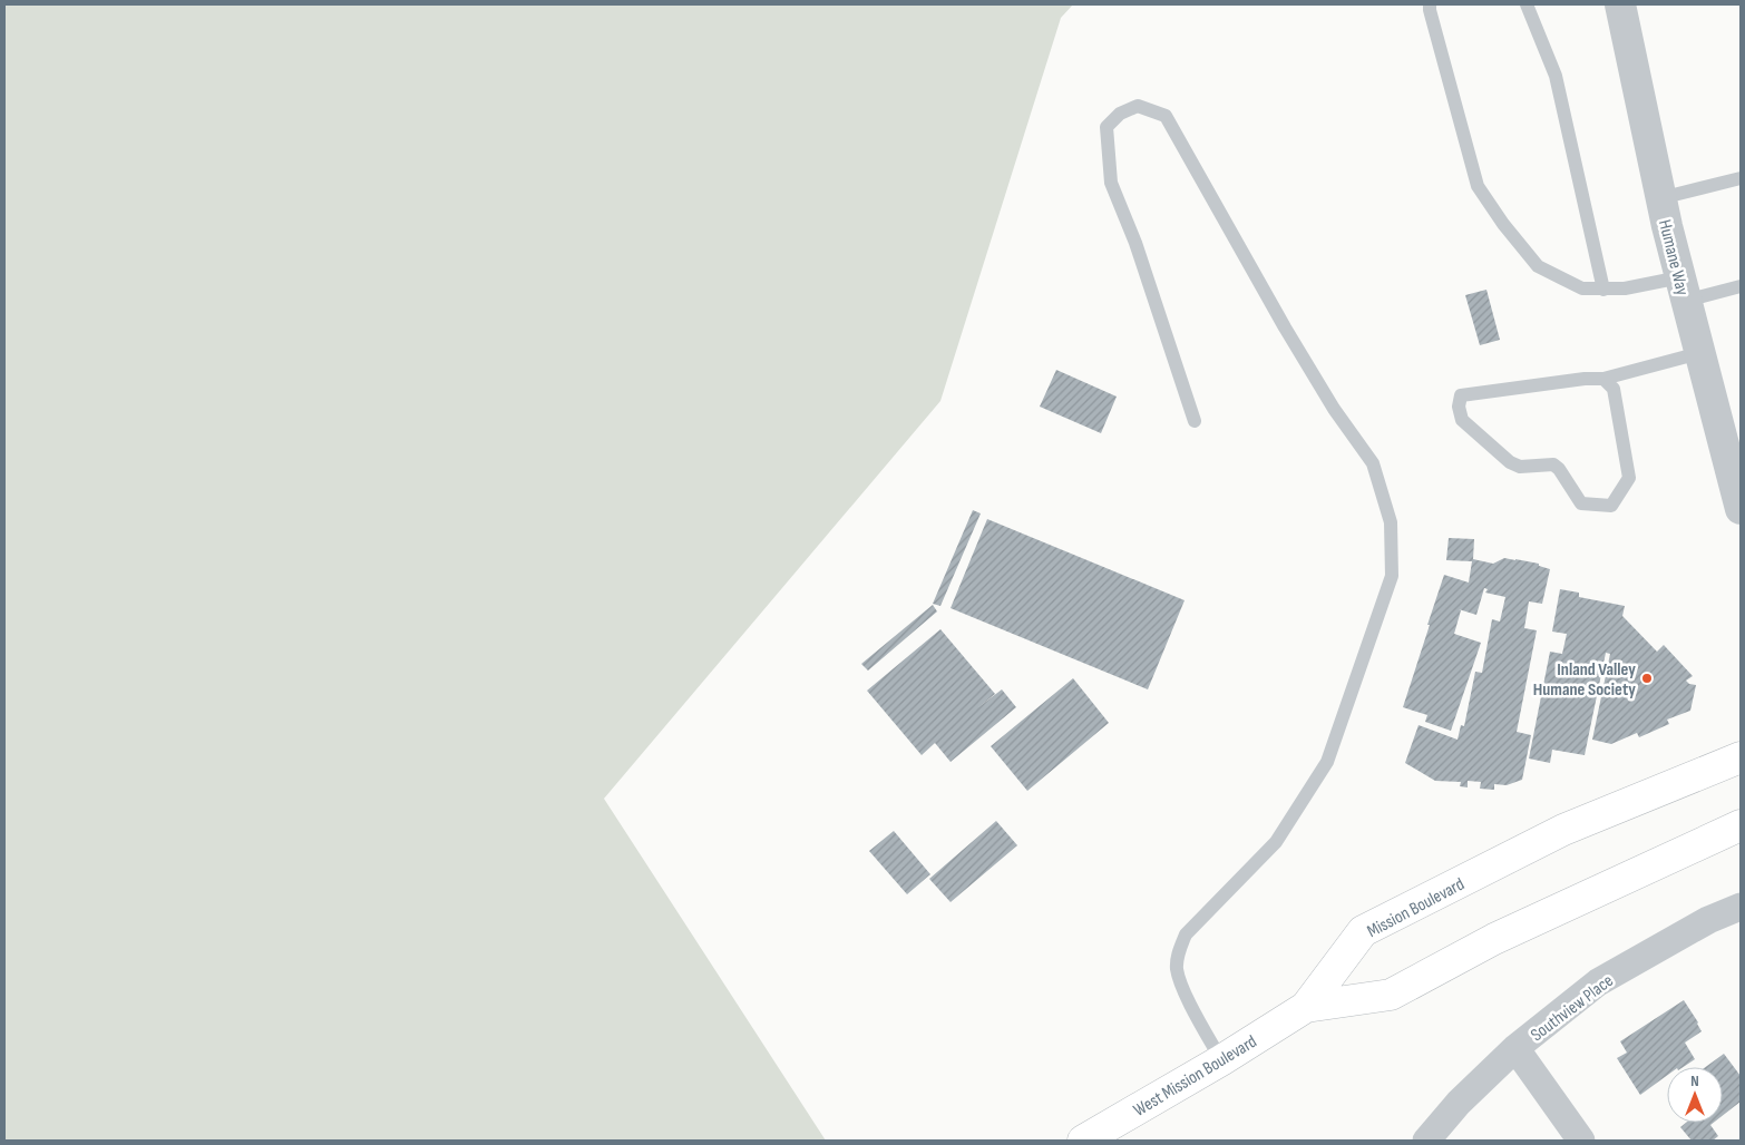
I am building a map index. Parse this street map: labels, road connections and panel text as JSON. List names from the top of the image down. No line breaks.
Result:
{"streets":{"main road":["Mission Boulevard","West Mission Boulevard"],"street":["Humane Way","Southview Place"]},"crossings":[["Mission Boulevard","West Mission Boulevard"]],"places":["Inland Valley Humane Society"],"north":"top"}
